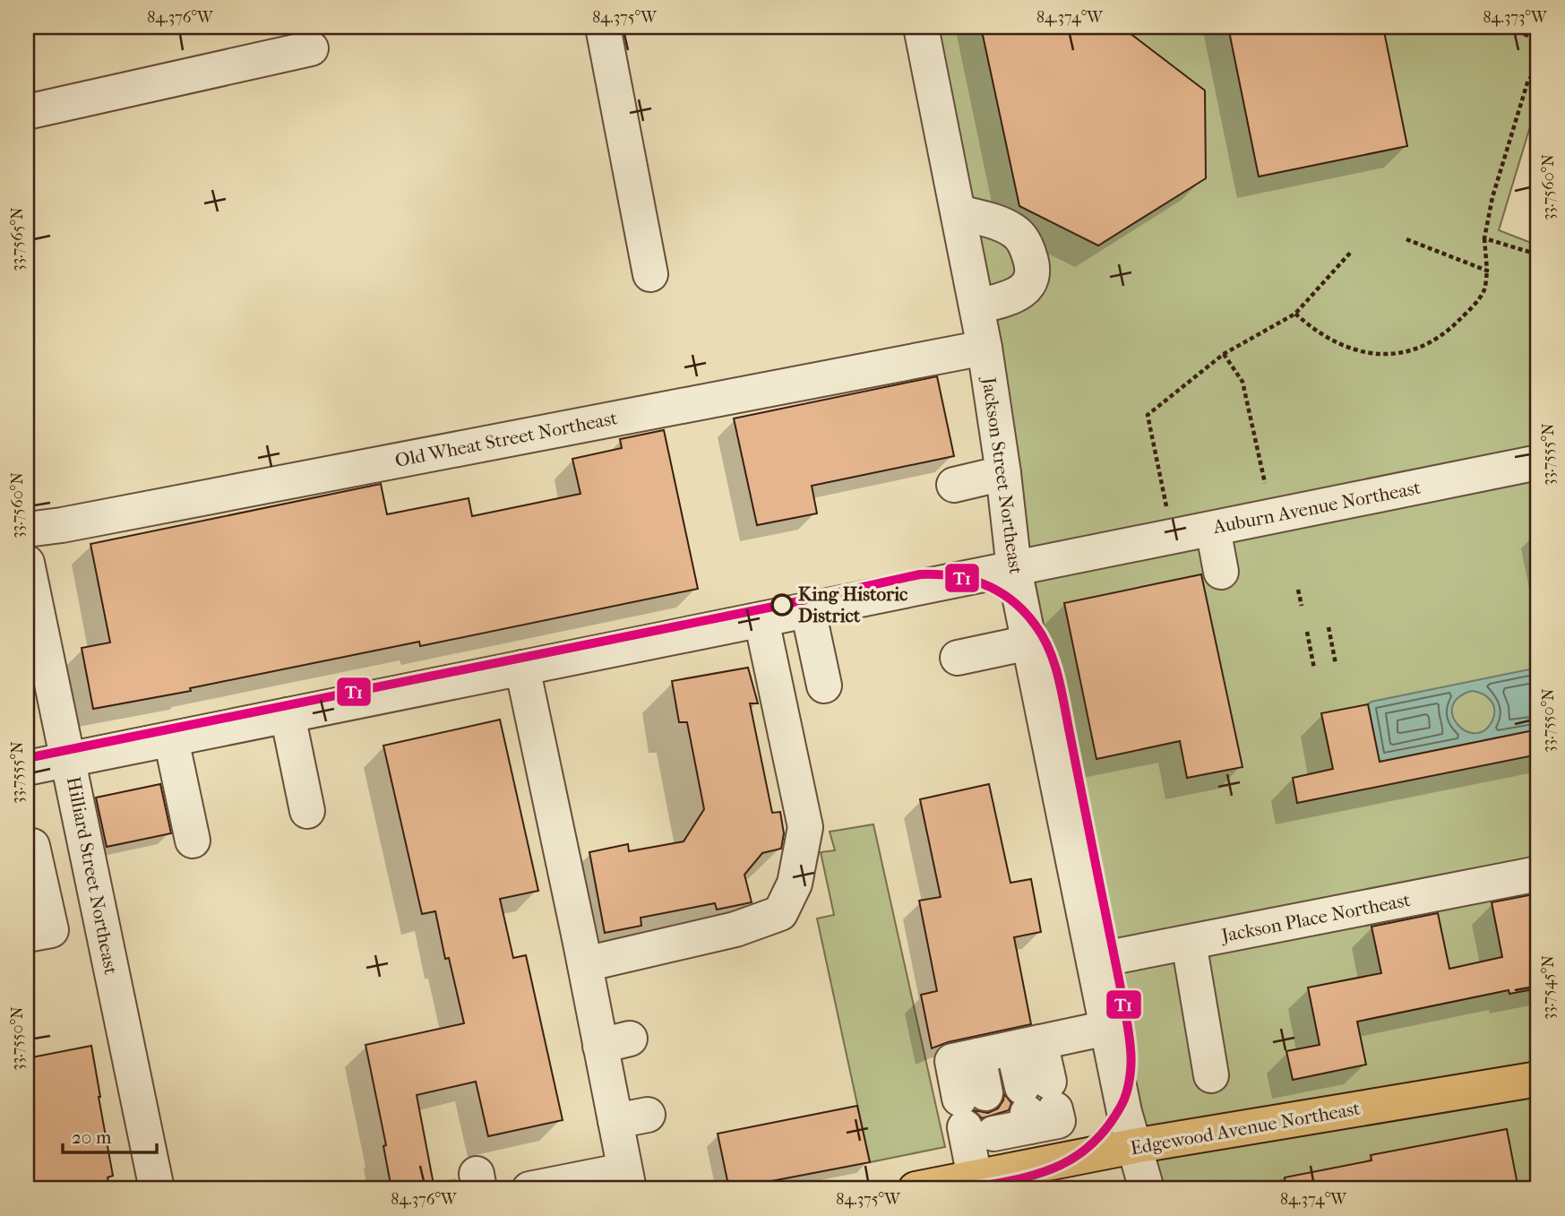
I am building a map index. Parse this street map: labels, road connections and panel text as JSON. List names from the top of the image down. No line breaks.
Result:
{"streets":{"main road":["Edgewood Avenue Northeast"],"street":["Old Wheat Street Northeast","Jackson Street Northeast","Auburn Avenue Northeast","Hilliard Street Northeast","Jackson Place Northeast"]},"crossings":[["Old Wheat Street Northeast","Jackson Street Northeast"],["Jackson Street Northeast","Auburn Avenue Northeast"],["Jackson Street Northeast","Jackson Place Northeast"],["Jackson Street Northeast","Edgewood Avenue Northeast"],["Auburn Avenue Northeast","Hilliard Street Northeast"]],"places":["King Historic District"],"lines":["transit line T1"],"scale_bar":"20 m","coordinates":["84.376°W","84.375°W","84.374°W","84.373°W","33.7560°N","33.7565°N","33.7555°N","33.7550°N","33.7545°N"]}
